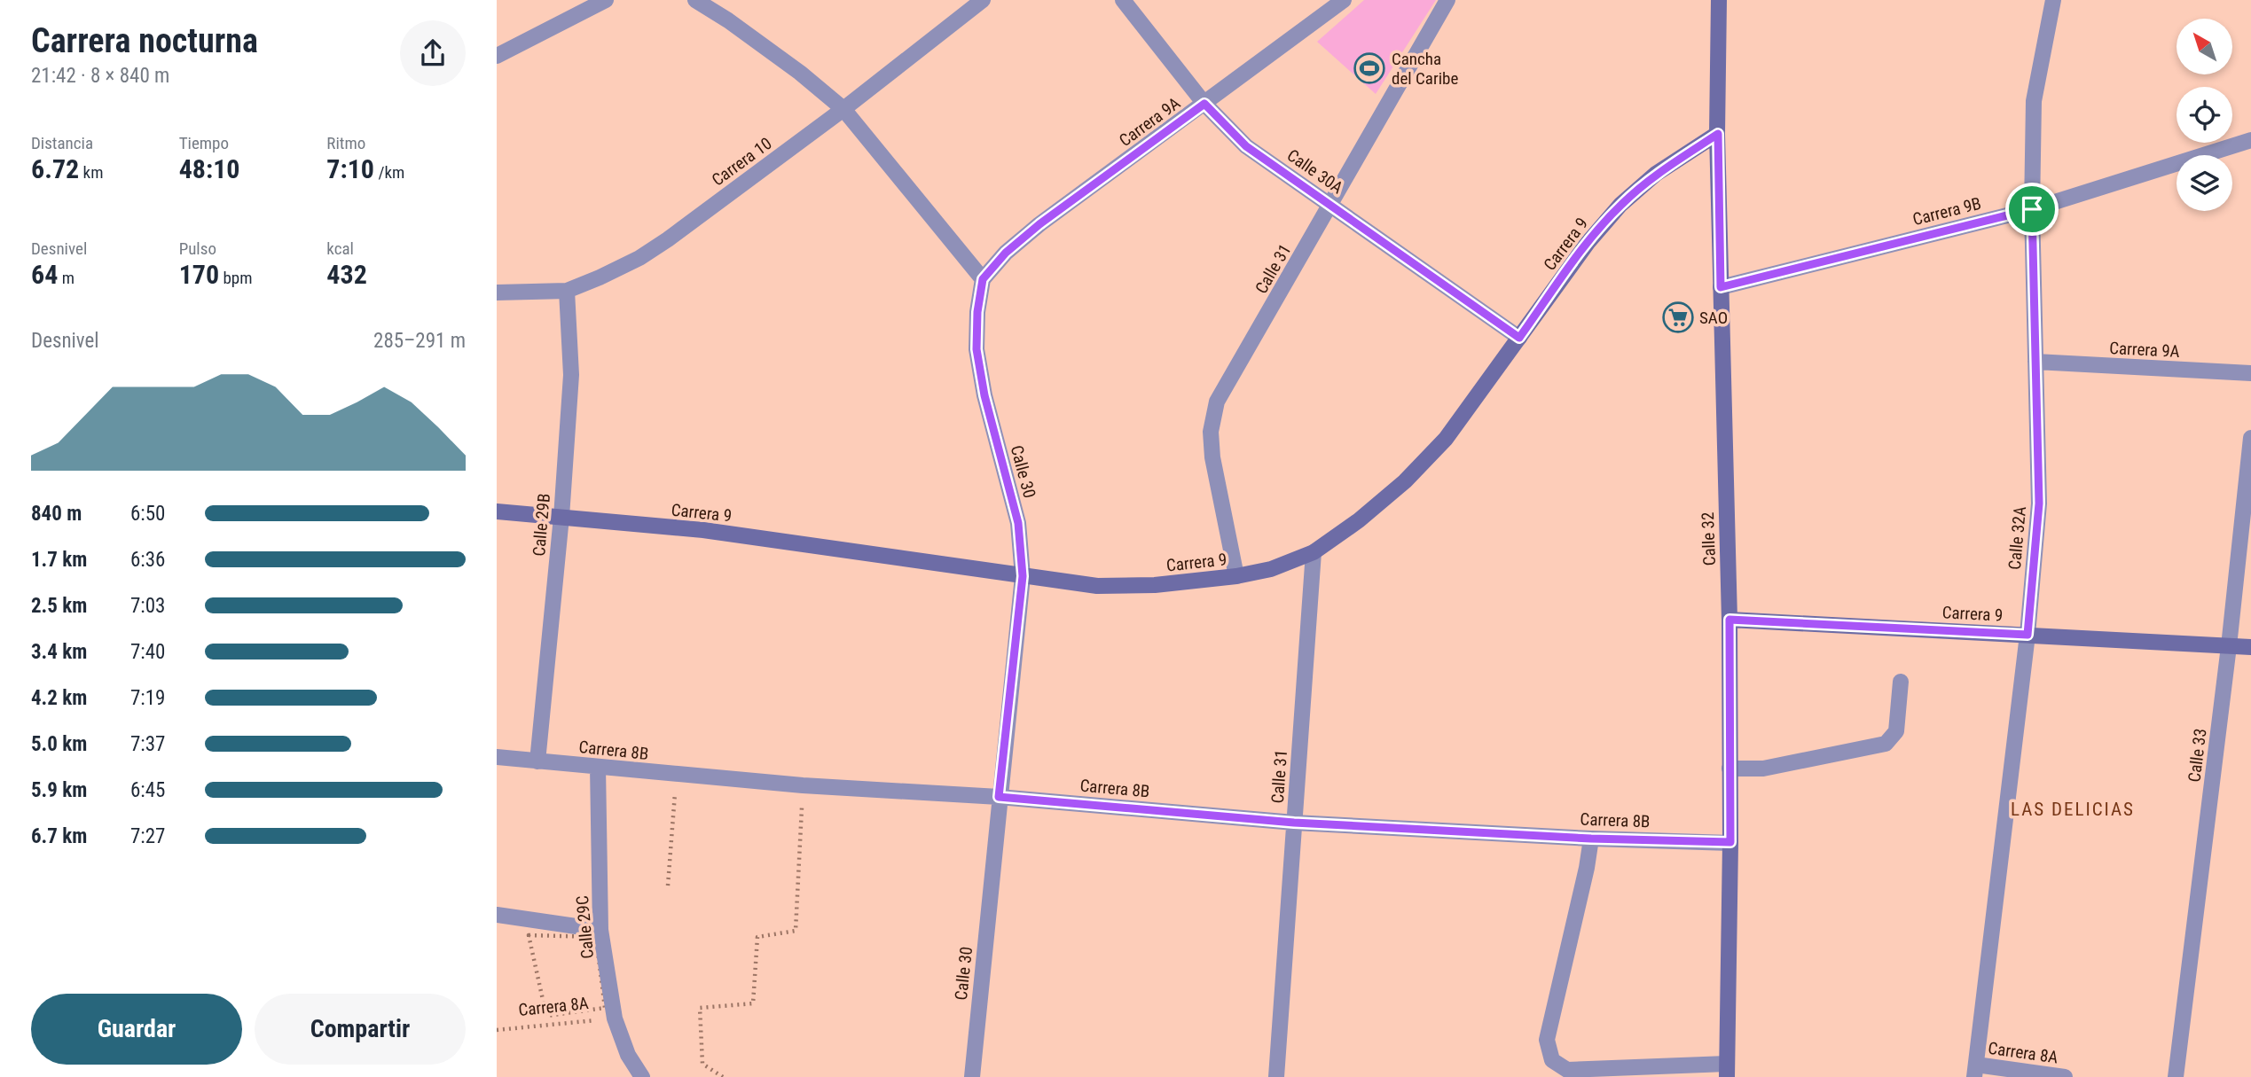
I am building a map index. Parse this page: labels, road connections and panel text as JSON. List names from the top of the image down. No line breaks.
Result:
{"streets":{"street":["Carrera 9A","Carrera 10","Calle 30A","Carrera 9B","Carrera 9","Calle 31","Calle 30","Calle 29B","Calle 32A","Calle 32","Carrera 8B","Calle 33","Calle 29C","Carrera 8A"]},"crossings":[["Carrera 9A","Calle 30A"],["Carrera 9A","Calle 30"],["Carrera 9A","Calle 32A"],["Carrera 10","Calle 29B"],["Calle 30A","Carrera 9"],["Calle 30A","Calle 31"],["Carrera 9B","Calle 32A"],["Carrera 9B","Calle 32"],["Carrera 9","Calle 31"],["Carrera 9","Calle 30"],["Carrera 9","Calle 29B"],["Carrera 9","Calle 32A"],["Carrera 9","Calle 32"],["Carrera 9","Calle 33"],["Calle 31","Carrera 8B"],["Calle 30","Carrera 8B"],["Calle 29B","Carrera 8B"],["Calle 32A","Carrera 8A"],["Calle 32","Carrera 8B"],["Carrera 8B","Calle 29C"],["Calle 29C","Carrera 8A"]],"districts":["LAS DELICIAS"],"places":{"sports":["Cancha del Caribe"],"supermarket":["SAO"]},"north":"top left","page":{"heading":["Carrera nocturna","21:42 · 8 × 840 m"],"stats":[["Distancia","6.72 km"],["Tiempo","48:10"],["Ritmo","7:10 /km"],["Desnivel","64 m"],["Pulso","170 bpm"],["kcal","432"]],"chart":["Desnivel","285–291 m"],"list":[{"name":"840 m","note":"6:50"},{"name":"1.7 km","note":"6:36"},{"name":"2.5 km","note":"7:03"},{"name":"3.4 km","note":"7:40"},{"name":"4.2 km","note":"7:19"},{"name":"5.0 km","note":"7:37"},{"name":"5.9 km","note":"6:45"},{"name":"6.7 km","note":"7:27"}],"buttons":["Guardar","Compartir"]}}
